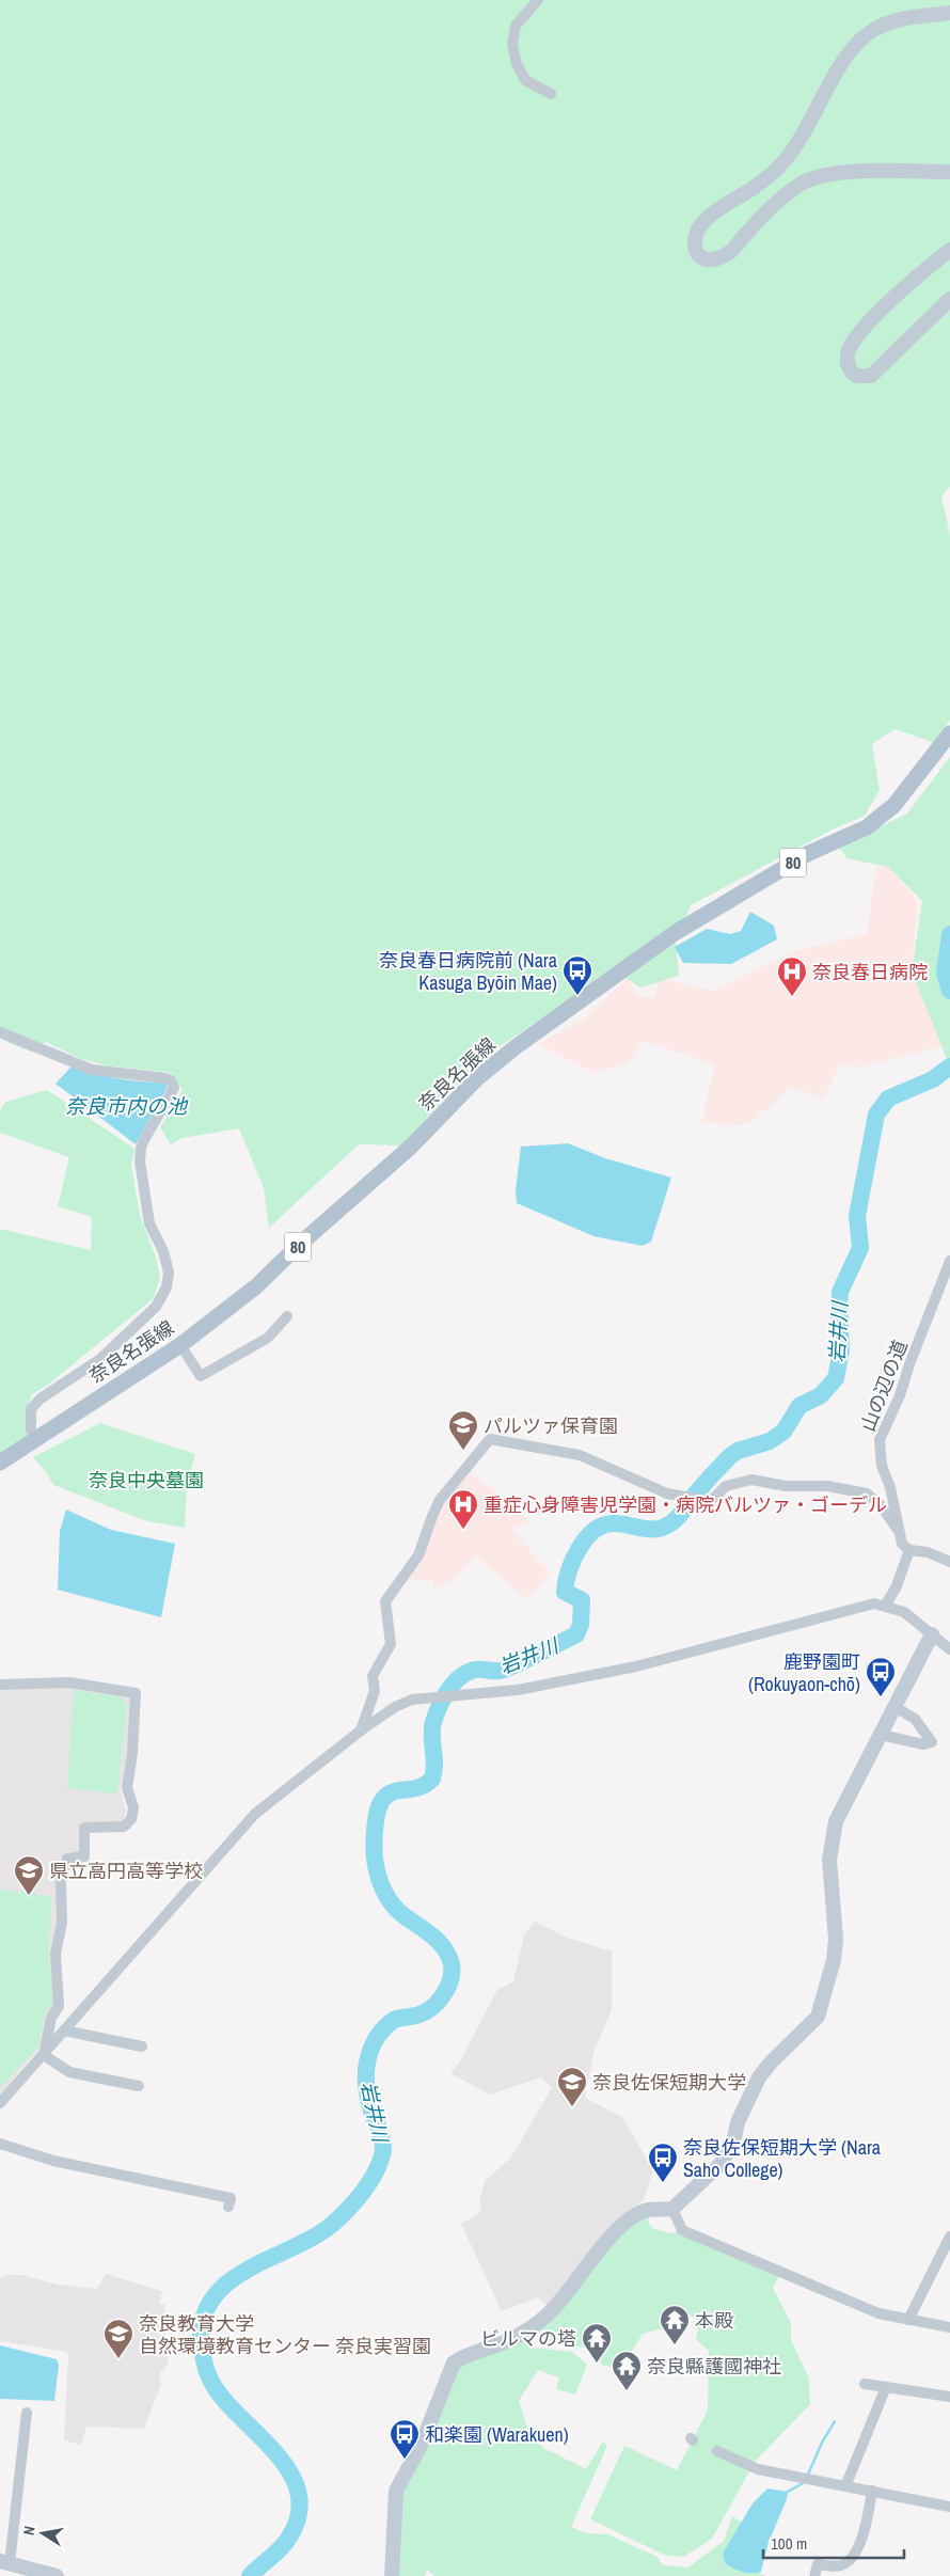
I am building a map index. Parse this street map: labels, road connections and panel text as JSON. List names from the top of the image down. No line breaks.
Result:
{"streets":{"main road":["80","奈良名張線"],"street":["山の辺の道"]},"water":["奈良市内の池","岩井川"],"parks":["奈良中央墓園"],"places":{"bus stop":["奈良春日病院前 (Nara Kasuga Byōin Mae)","鹿野園町 (Rokuyaon-chō)","奈良佐保短期大学 (Nara Saho College)","和楽園 (Warakuen)"],"hospital":["奈良春日病院","重症心身障害児学園・病院バルツァ・ゴーデル"],"school or university":["パルツァ保育園","県立高円高等学校","奈良佐保短期大学","奈良教育大学 自然環境教育センター 奈良実習園"],"temple":["本殿","ビルマの塔","奈良縣護國神社"]},"scale_bar":"100 m","north":"left"}
